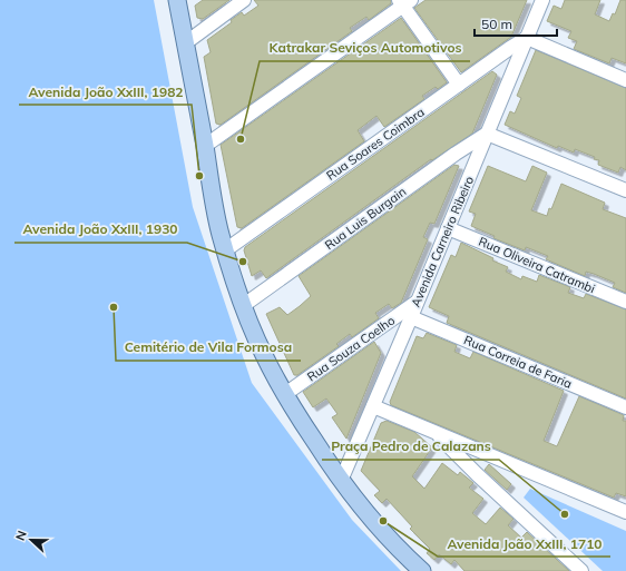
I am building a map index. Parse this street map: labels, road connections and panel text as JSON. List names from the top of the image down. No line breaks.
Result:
{"streets":{"street":["Rua Soares Coimbra","Rua Luis Burgain","Avenida Carneiro Ribeiro","Rua Oliveira Catrambi","Rua Souza Coelho","Rua Correia de Faria"]},"crossings":[["Rua Soares Coimbra","Avenida Carneiro Ribeiro"],["Rua Luis Burgain","Avenida Carneiro Ribeiro"],["Avenida Carneiro Ribeiro","Rua Oliveira Catrambi"],["Avenida Carneiro Ribeiro","Rua Souza Coelho"],["Avenida Carneiro Ribeiro","Rua Correia de Faria"]],"places":["Katrakar Seviços Automotivos","Avenida João XxIII, 1982","Avenida João XxIII, 1930","Cemitério de Vila Formosa","Praça Pedro de Calazans","Avenida João XxIII, 1710"],"scale_bar":"50 m","north":"left"}
